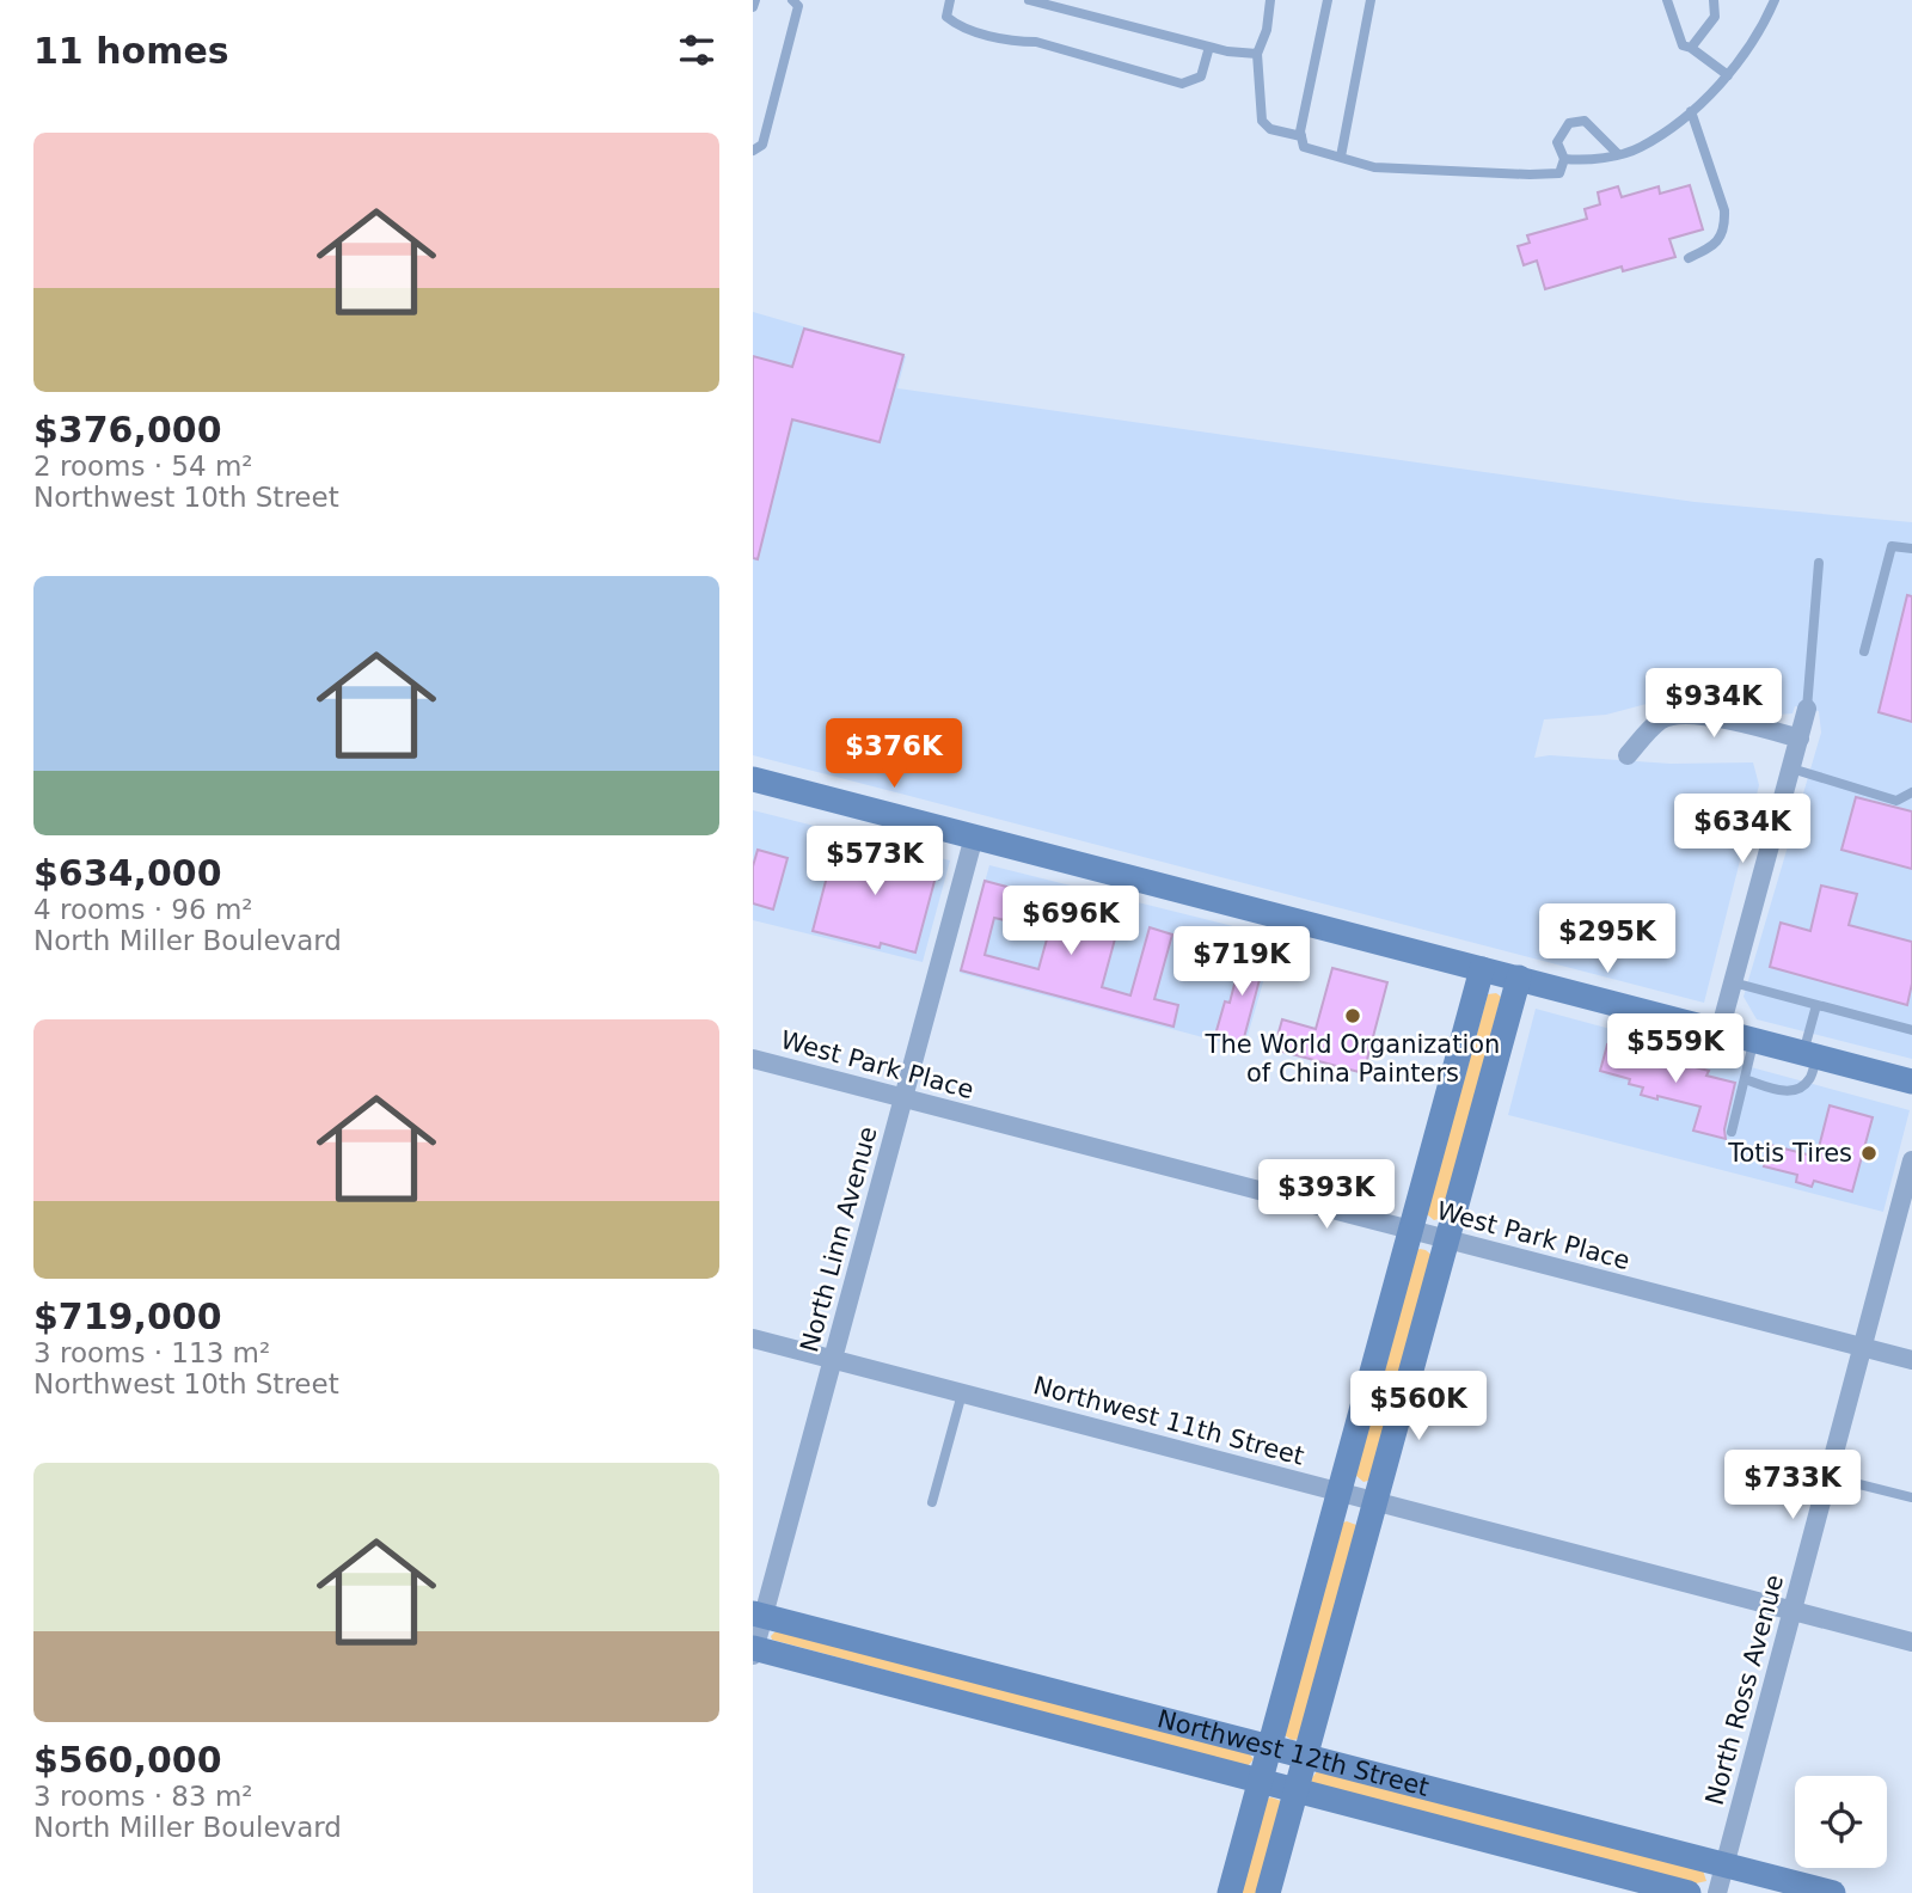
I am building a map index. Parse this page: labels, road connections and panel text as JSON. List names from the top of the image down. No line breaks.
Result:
{"streets":{"street":["West Park Place","North Linn Avenue","Northwest 11th Street","North Ross Avenue","Northwest 12th Street"]},"crossings":[["West Park Place","North Linn Avenue"],["West Park Place","North Ross Avenue"],["North Linn Avenue","Northwest 11th Street"],["North Linn Avenue","Northwest 12th Street"],["Northwest 11th Street","North Ross Avenue"],["North Ross Avenue","Northwest 12th Street"]],"places":["The World Organization of China Painters","Totis Tires"],"page":{"heading":"11 homes","list":[{"name":"$376,000","note":"2 rooms · 54 m² · Northwest 10th Street"},{"name":"$634,000","note":"4 rooms · 96 m² · North Miller Boulevard"},{"name":"$719,000","note":"3 rooms · 113 m² · Northwest 10th Street"},{"name":"$560,000","note":"3 rooms · 83 m² · North Miller Boulevard"}],"price":["$934K","$376K","$634K","$573K","$696K","$295K","$719K","$559K","$393K","$560K","$733K"]}}
